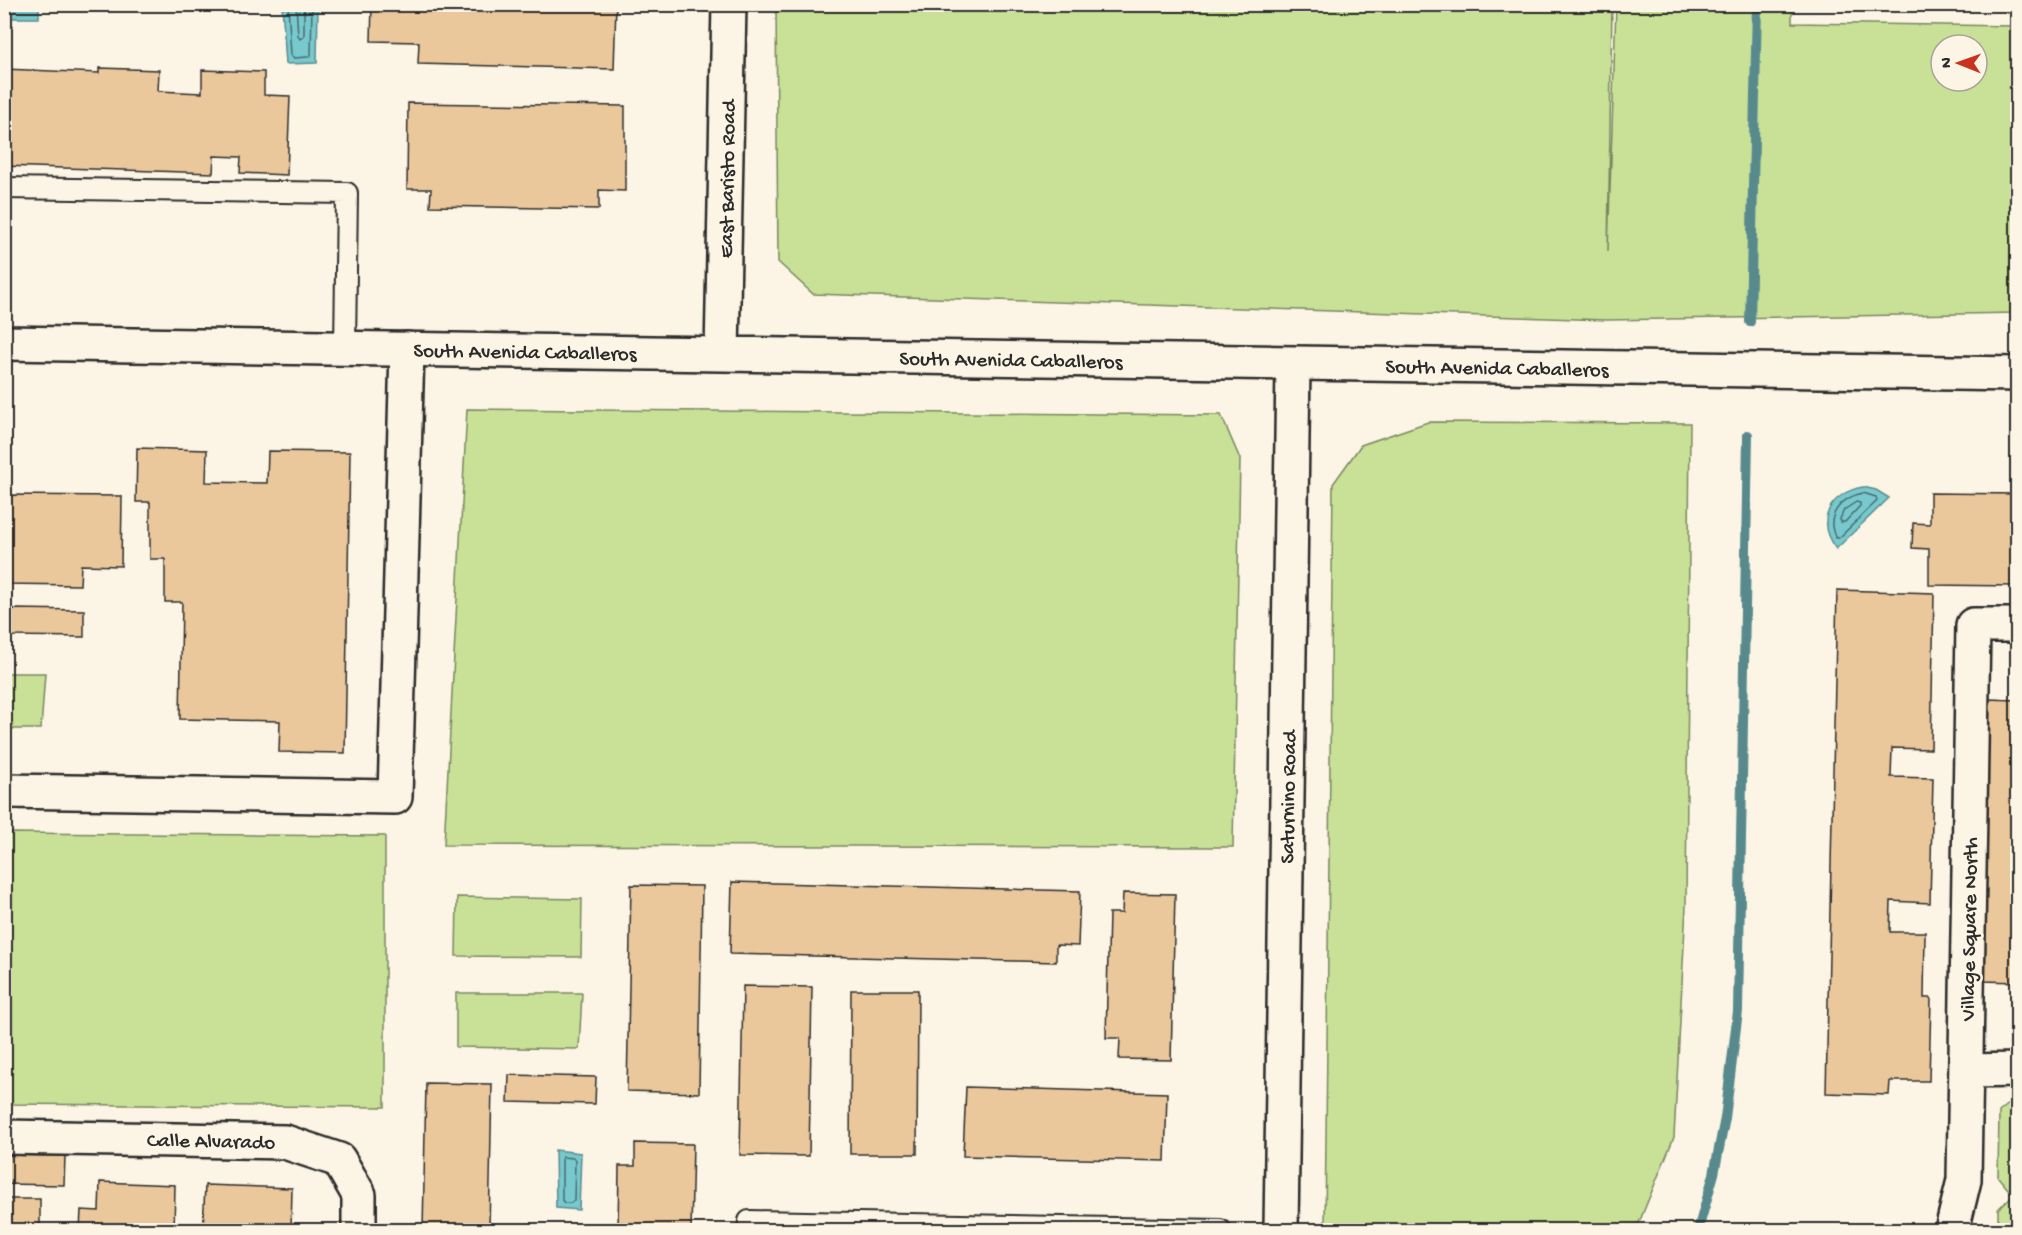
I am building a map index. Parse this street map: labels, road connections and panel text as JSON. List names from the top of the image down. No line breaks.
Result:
{"streets":{"street":["East Baristo Road","South Avenida Caballeros","Saturnino Road","Village Square North","Calle Alvarado"]},"crossings":[["East Baristo Road","South Avenida Caballeros"],["South Avenida Caballeros","Saturnino Road"]],"north":"left"}
